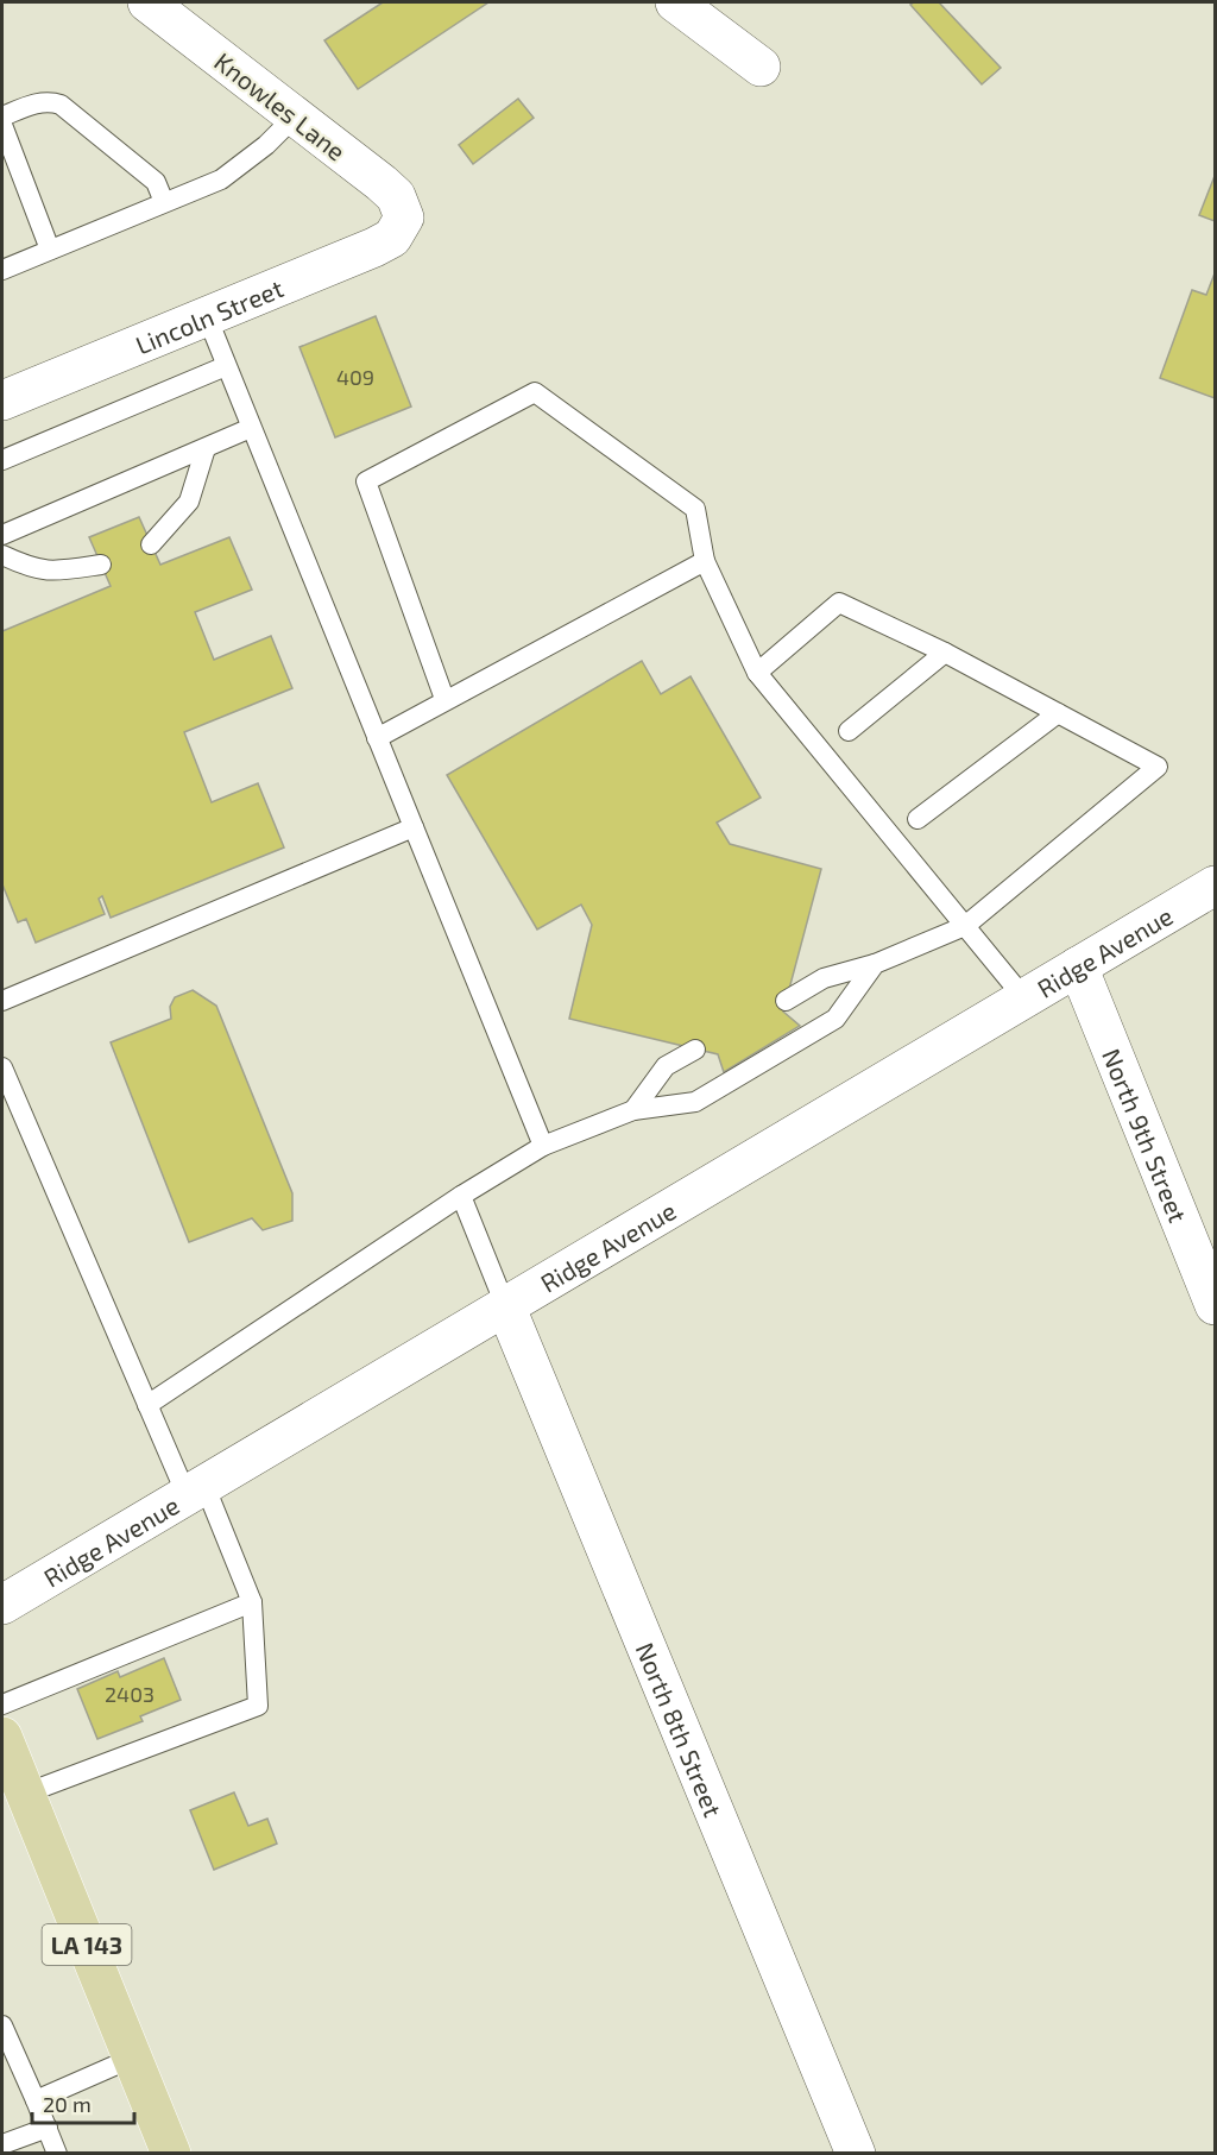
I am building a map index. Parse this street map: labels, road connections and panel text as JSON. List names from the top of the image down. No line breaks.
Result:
{"streets":{"main road":["LA 143"],"street":["Knowles Lane","Lincoln Street","Ridge Avenue","North 9th Street","North 8th Street"]},"crossings":[["Knowles Lane","Lincoln Street"],["Ridge Avenue","North 9th Street"],["Ridge Avenue","North 8th Street"]],"house_numbers":["409","2403"],"scale_bar":"20 m"}
